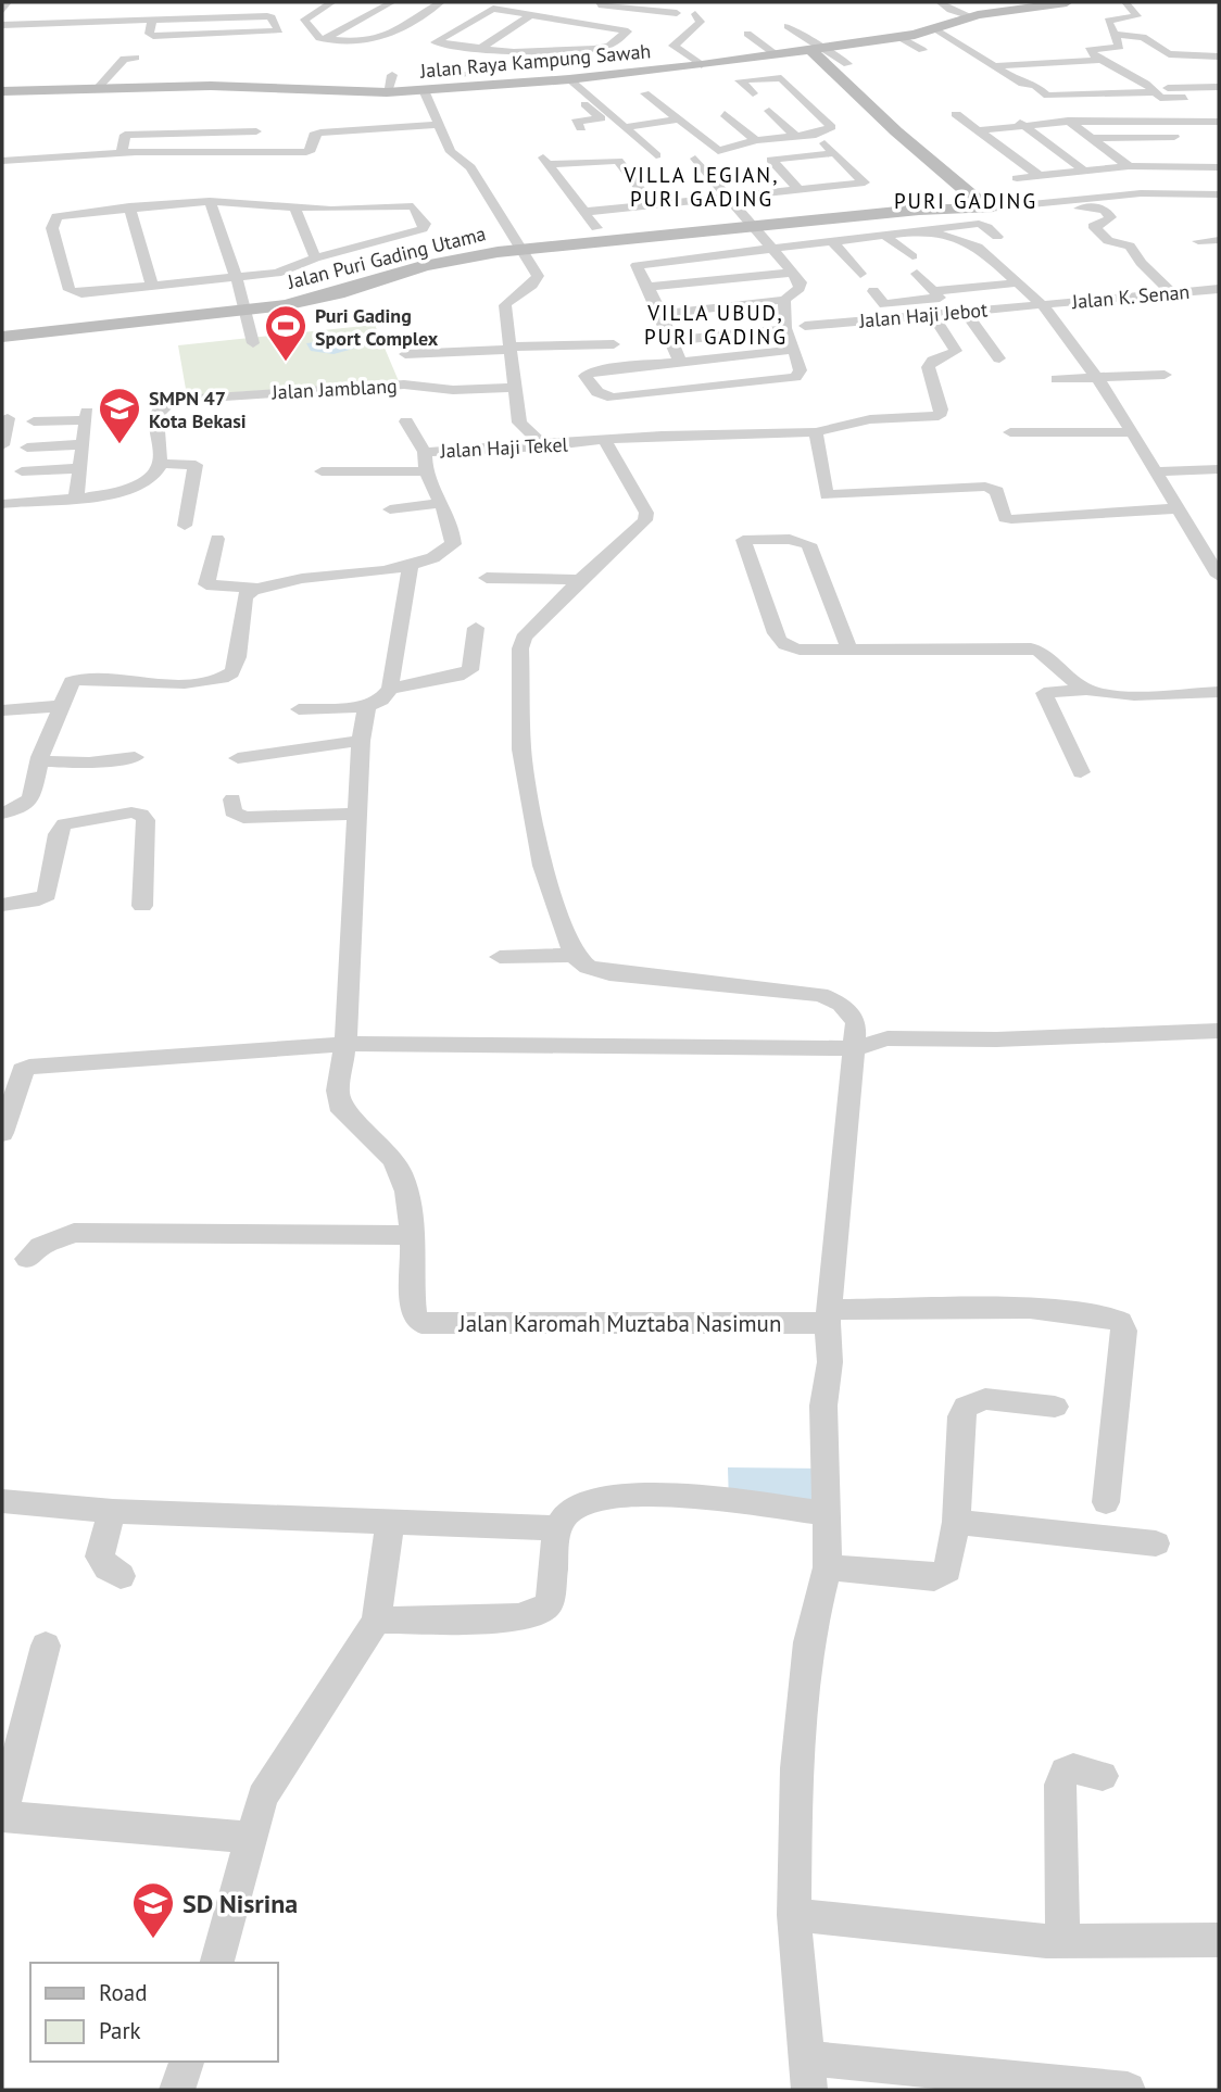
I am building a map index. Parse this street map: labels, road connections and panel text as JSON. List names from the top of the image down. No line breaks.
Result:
{"streets":{"street":["Jalan Raya Kampung Sawah","Jalan Puri Gading Utama","Jalan K. Senan","Jalan Haji Jebot","Jalan Jamblang","Jalan Haji Tekel","Jalan Karomah Muztaba Nasimun"]},"crossings":[["Jalan K. Senan","Jalan Haji Jebot"],["Jalan Haji Jebot","Jalan Haji Tekel"]],"districts":["VILLA LEGIAN, PURI GADING","PURI GADING","VILLA UBUD, PURI GADING"],"places":{"sports":["Puri Gading Sport Complex"],"school or university":["SMPN 47 Kota Bekasi","SD Nisrina"]},"legend":["Road","Park"]}
